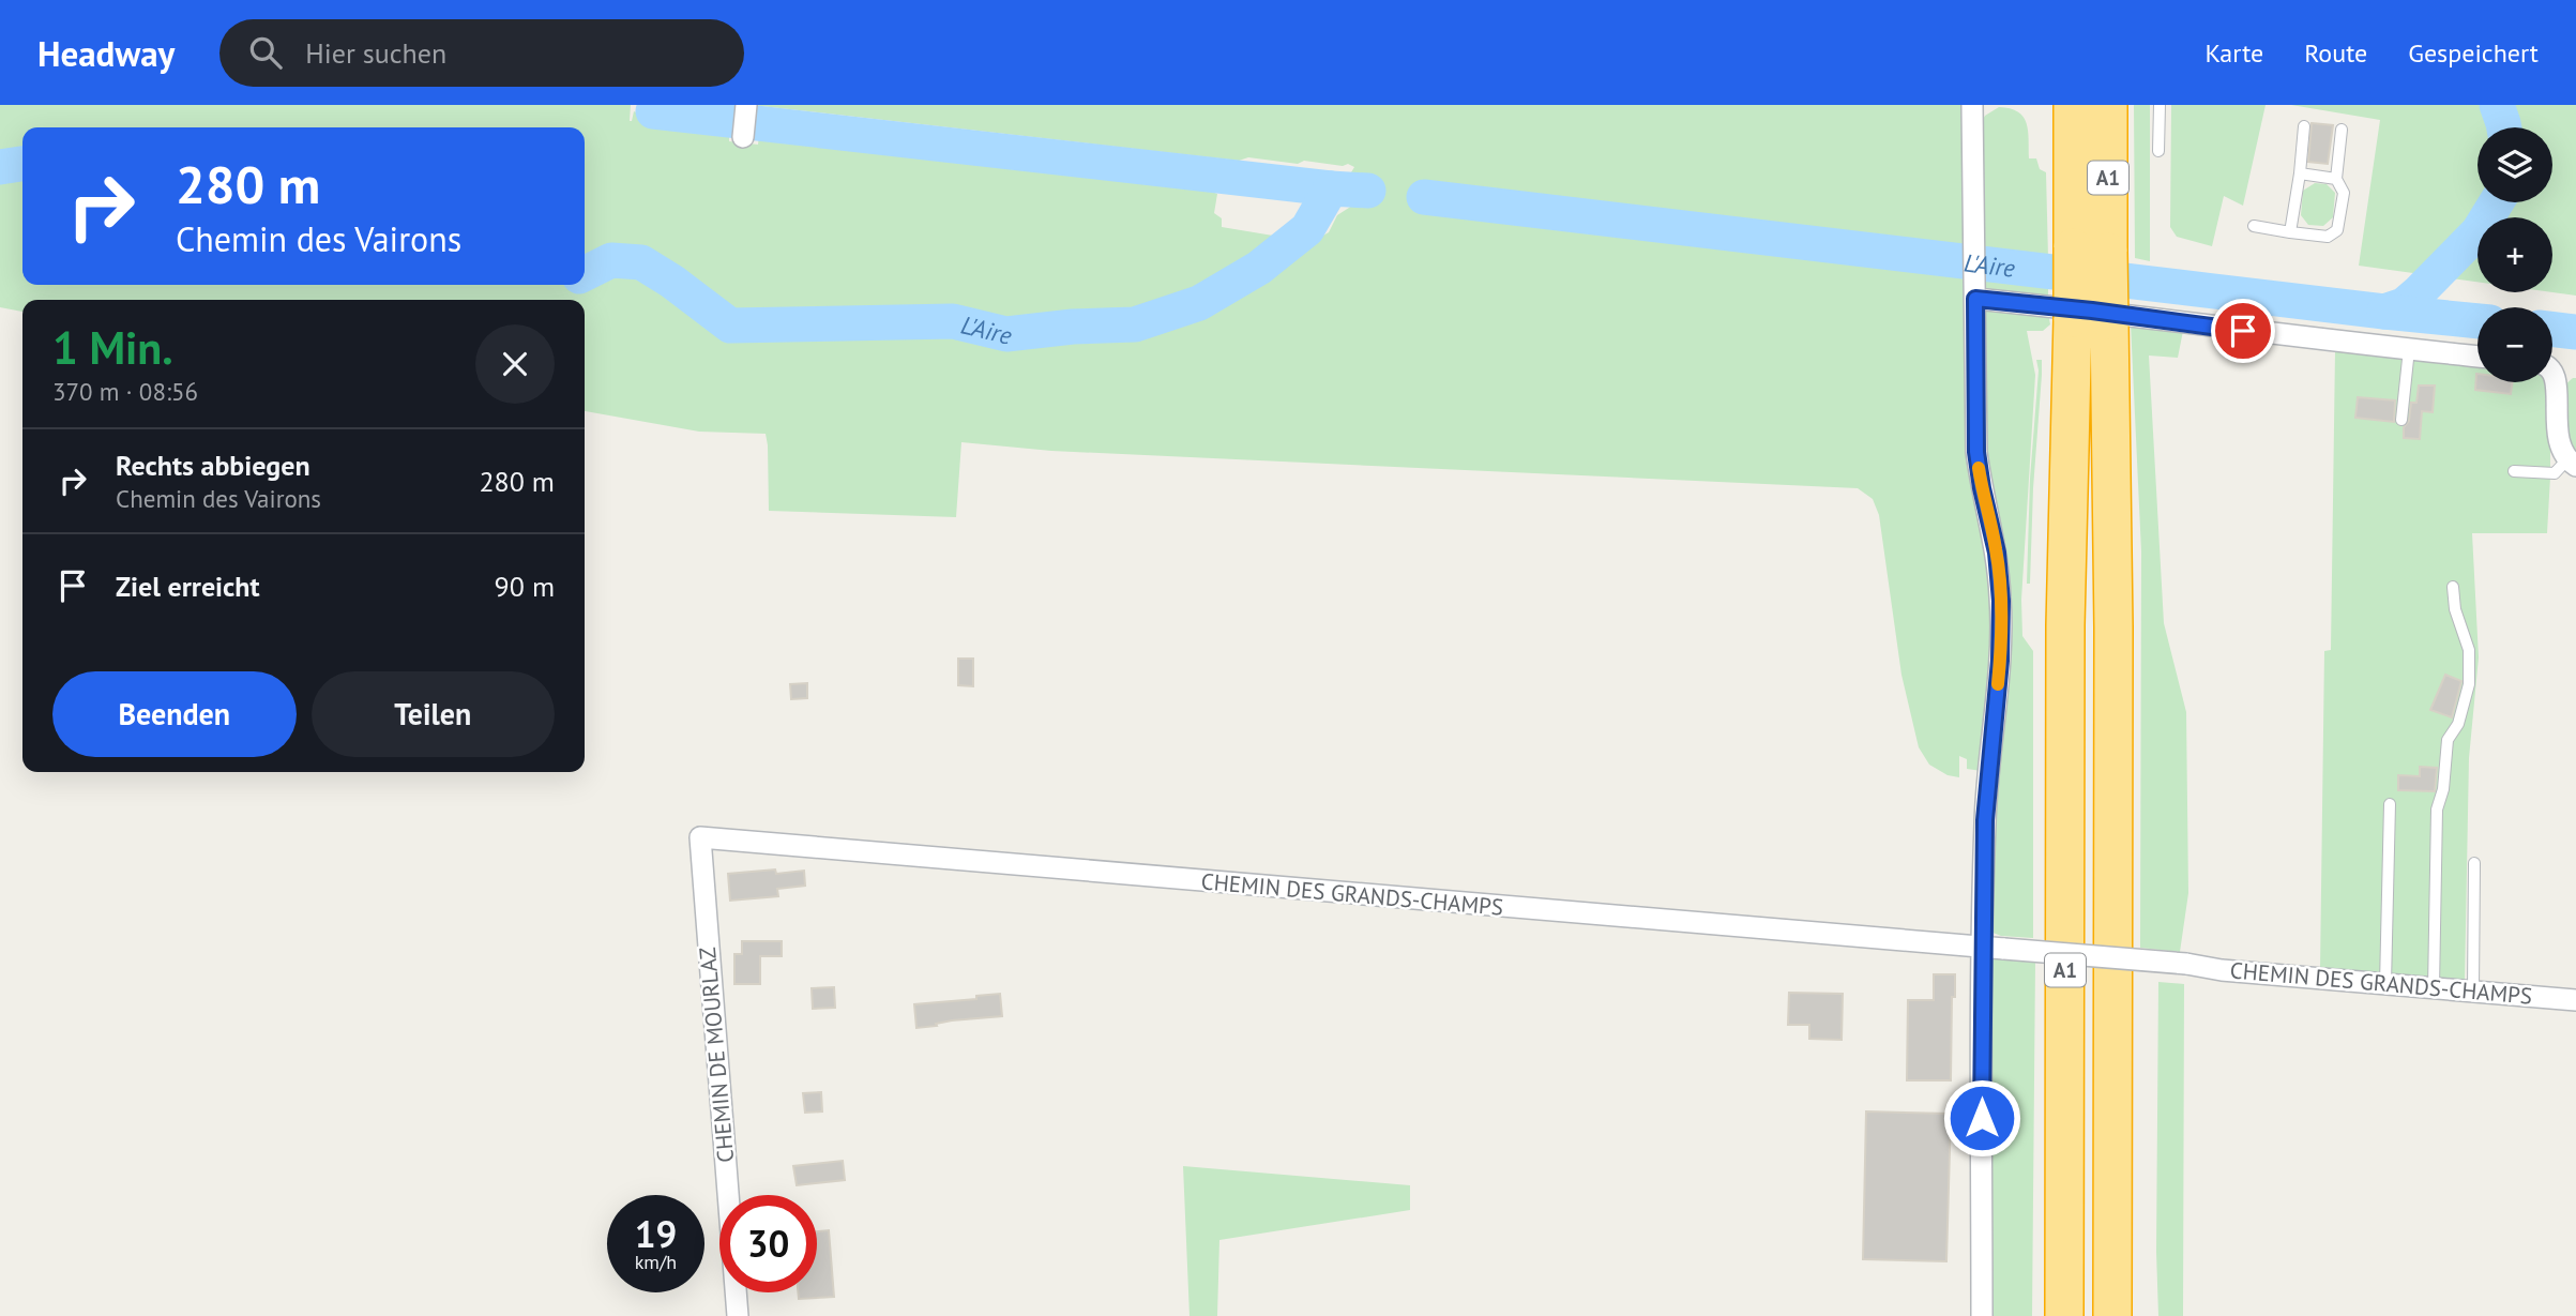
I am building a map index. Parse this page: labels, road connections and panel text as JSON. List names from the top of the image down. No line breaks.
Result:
{"streets":{"highway":["A1"],"street":["CHEMIN DES GRANDS-CHAMPS","CHEMIN DE MOURLAZ"]},"crossings":[["CHEMIN DES GRANDS-CHAMPS","CHEMIN DE MOURLAZ"]],"water":["L'Aire"],"page":{"header":"Headway","search":"Hier suchen","nav":["Karte","Route","Gespeichert"],"map_buttons":["+","−"],"turn":["280 m","Chemin des Vairons"],"heading":["1 Min.","370 m · 08:56"],"list":[{"name":"Rechts abbiegen","note":"Chemin des Vairons","value":"280 m"},{"name":"Ziel erreicht","value":"90 m"}],"buttons":["Beenden","Teilen"],"speed":"19 km/h","limit":"30"}}
